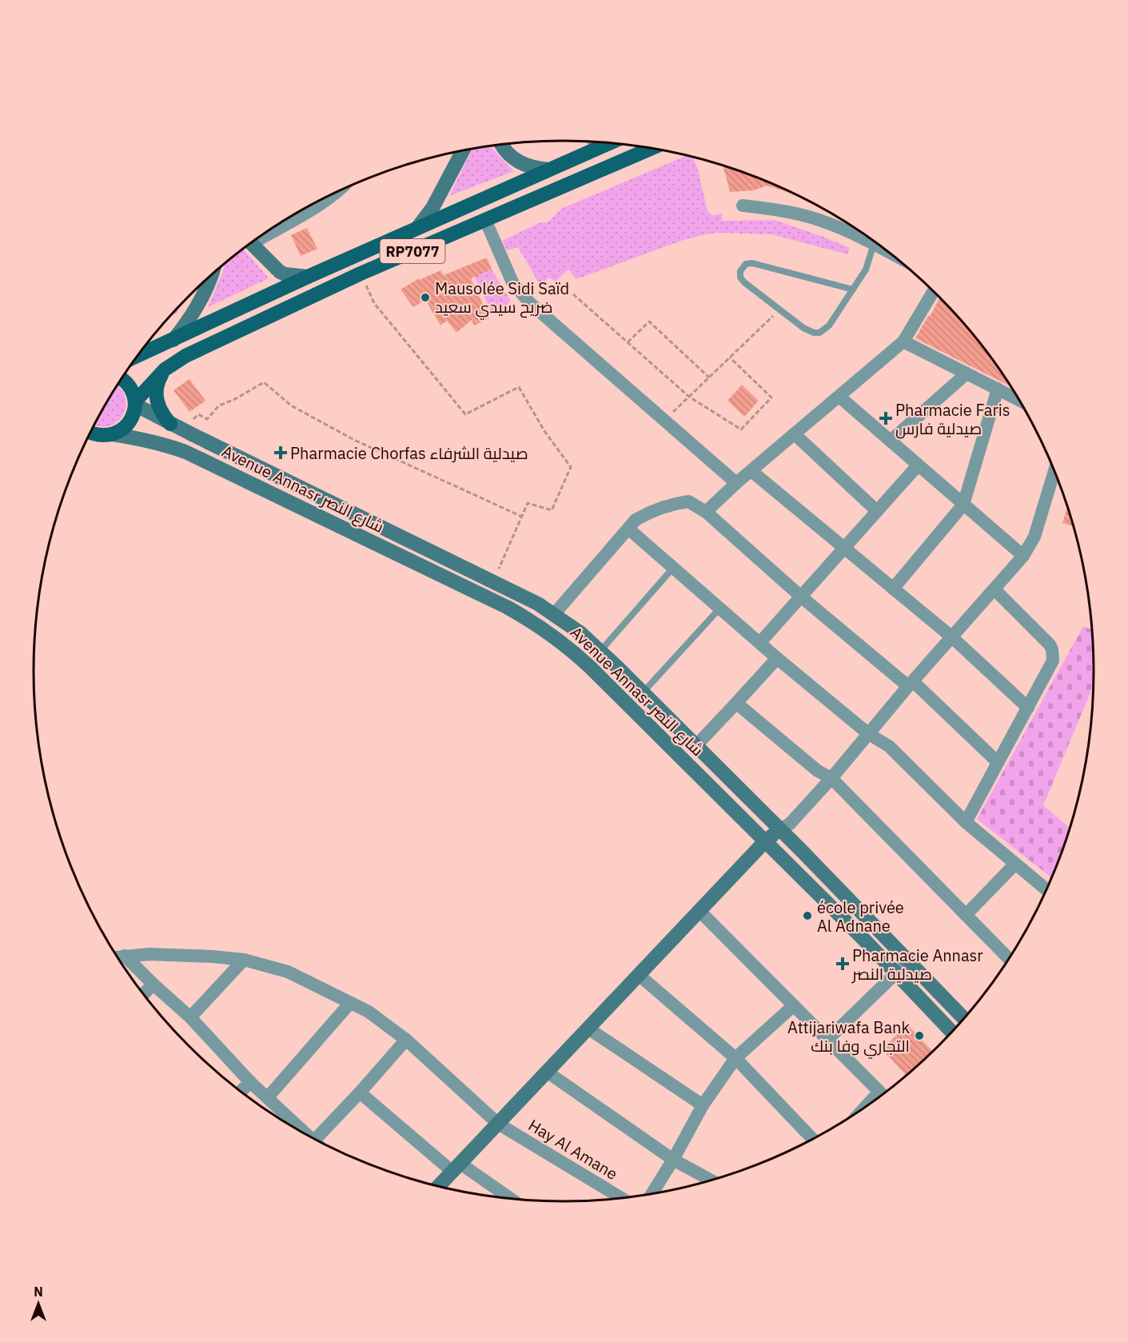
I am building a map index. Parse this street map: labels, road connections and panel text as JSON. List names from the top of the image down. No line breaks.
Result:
{"streets":{"main road":["RP7077","Avenue Annasr شارع النصر"],"street":["Hay Al Amane"]},"crossings":[["RP7077","Avenue Annasr شارع النصر"]],"places":{"other":["Mausolée Sidi Saïd ضريح سيدي سعيد","école privée Al Adnane","Attijariwafa Bank التجاري وفا بنك"],"health":["Pharmacie Faris صيدلية فارس","Pharmacie Chorfas صيدلية الشرفاء","Pharmacie Annasr صيدلية النصر"]},"north":"top"}
